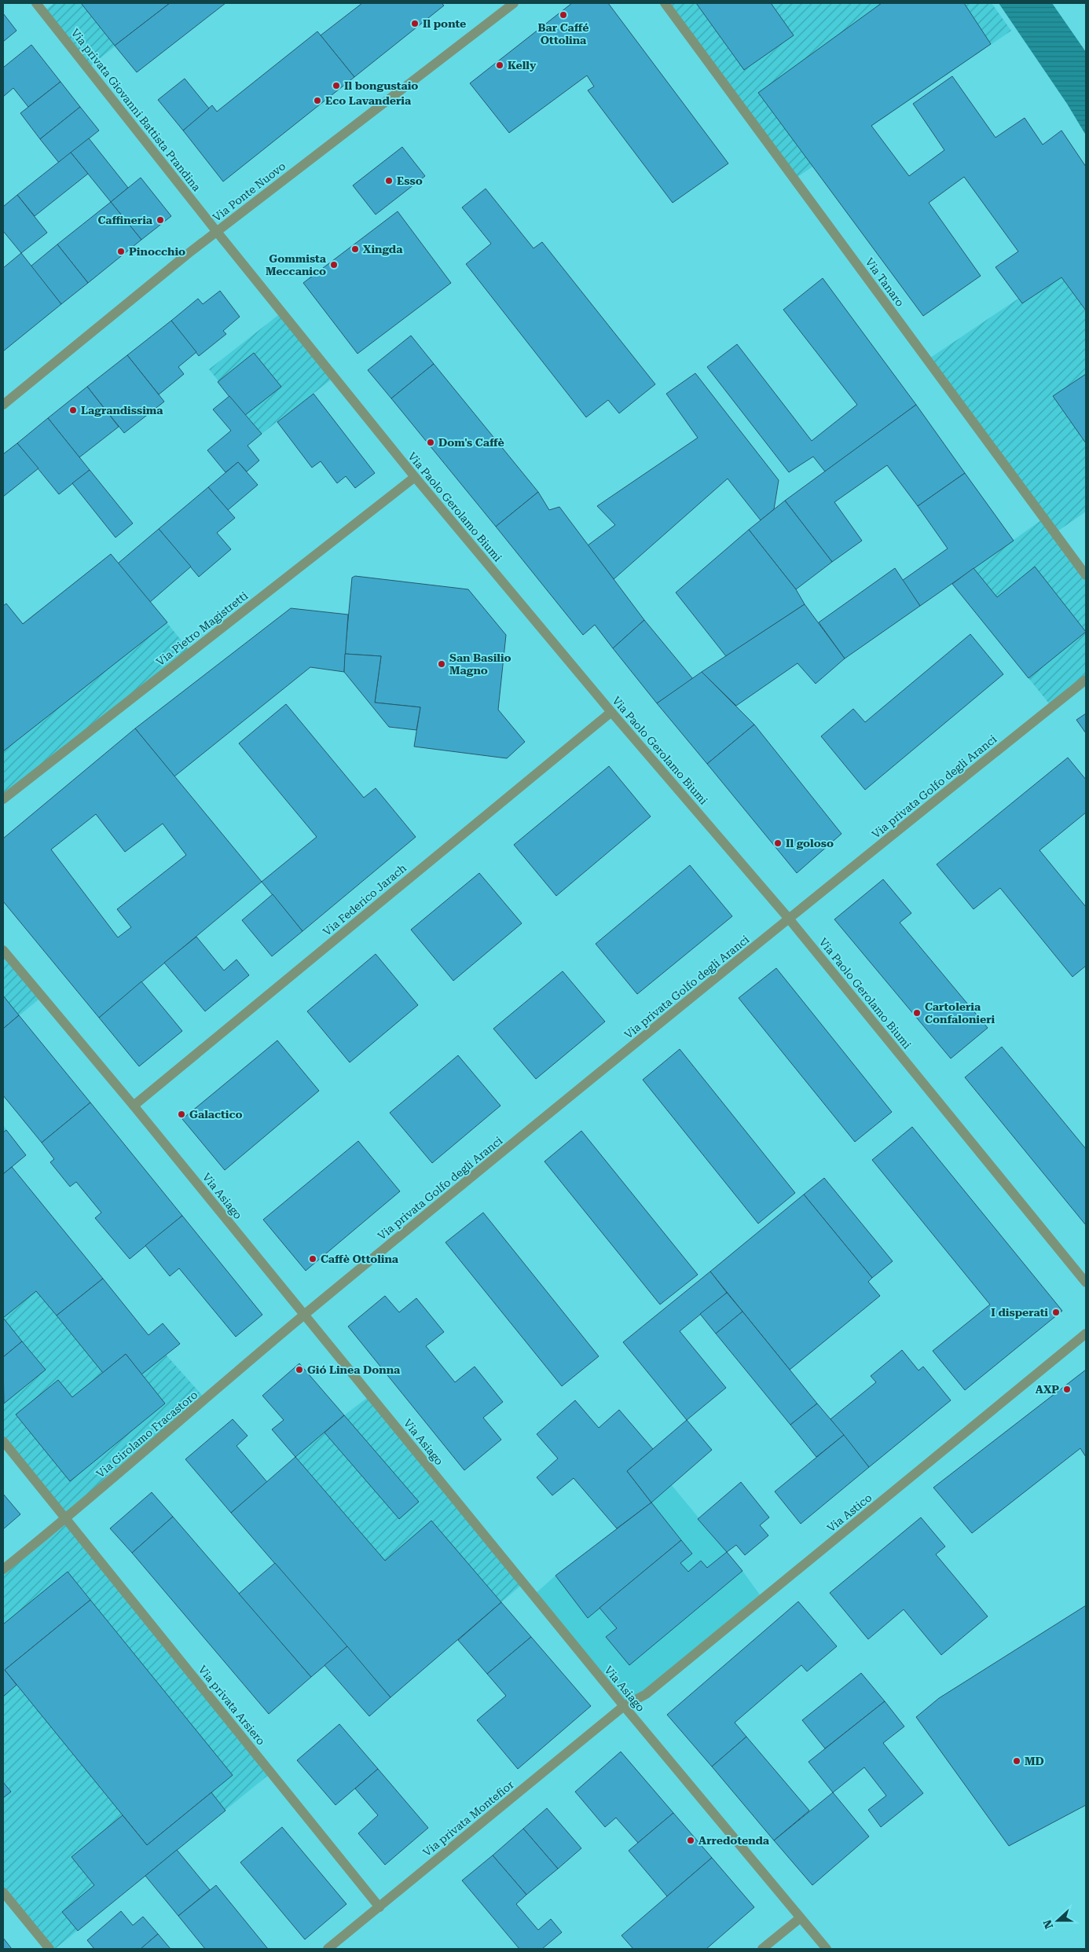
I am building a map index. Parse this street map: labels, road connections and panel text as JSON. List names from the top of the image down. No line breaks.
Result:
{"streets":{"street":["Via privata Giovanni Battista Prandina","Via Ponte Nuovo","Via Tanaro","Via Paolo Gerolamo Biumi","Via Pietro Magistretti","Via privata Golfo degli Aranci","Via Federico Jarach","Via Asiago","Via Girolamo Fracastoro","Via Astico","Via privata Arsiero","Via privata Montefior"]},"crossings":[["Via privata Giovanni Battista Prandina","Via Ponte Nuovo"],["Via privata Giovanni Battista Prandina","Via Paolo Gerolamo Biumi"],["Via Ponte Nuovo","Via Paolo Gerolamo Biumi"],["Via Paolo Gerolamo Biumi","Via Pietro Magistretti"],["Via Paolo Gerolamo Biumi","Via privata Golfo degli Aranci"],["Via Paolo Gerolamo Biumi","Via Federico Jarach"],["Via privata Golfo degli Aranci","Via Asiago"],["Via privata Golfo degli Aranci","Via Girolamo Fracastoro"],["Via Federico Jarach","Via Asiago"],["Via Asiago","Via Girolamo Fracastoro"],["Via Asiago","Via Astico"],["Via Asiago","Via privata Montefior"],["Via Girolamo Fracastoro","Via privata Arsiero"],["Via Astico","Via privata Montefior"],["Via privata Arsiero","Via privata Montefior"]],"places":["Bar Caffé Ottolina","Il ponte","Kelly","Il bongustaio","Eco Lavanderia","Esso","Caffineria","Xingda","Pinocchio","Gommista Meccanico","Lagrandissima","Dom's Caffè","San Basilio Magno","Il goloso","Cartoleria Confalonieri","Galactico","Caffè Ottolina","I disperati","Gió Linea Donna","AXP","MD","Arredotenda"],"north":"left"}
